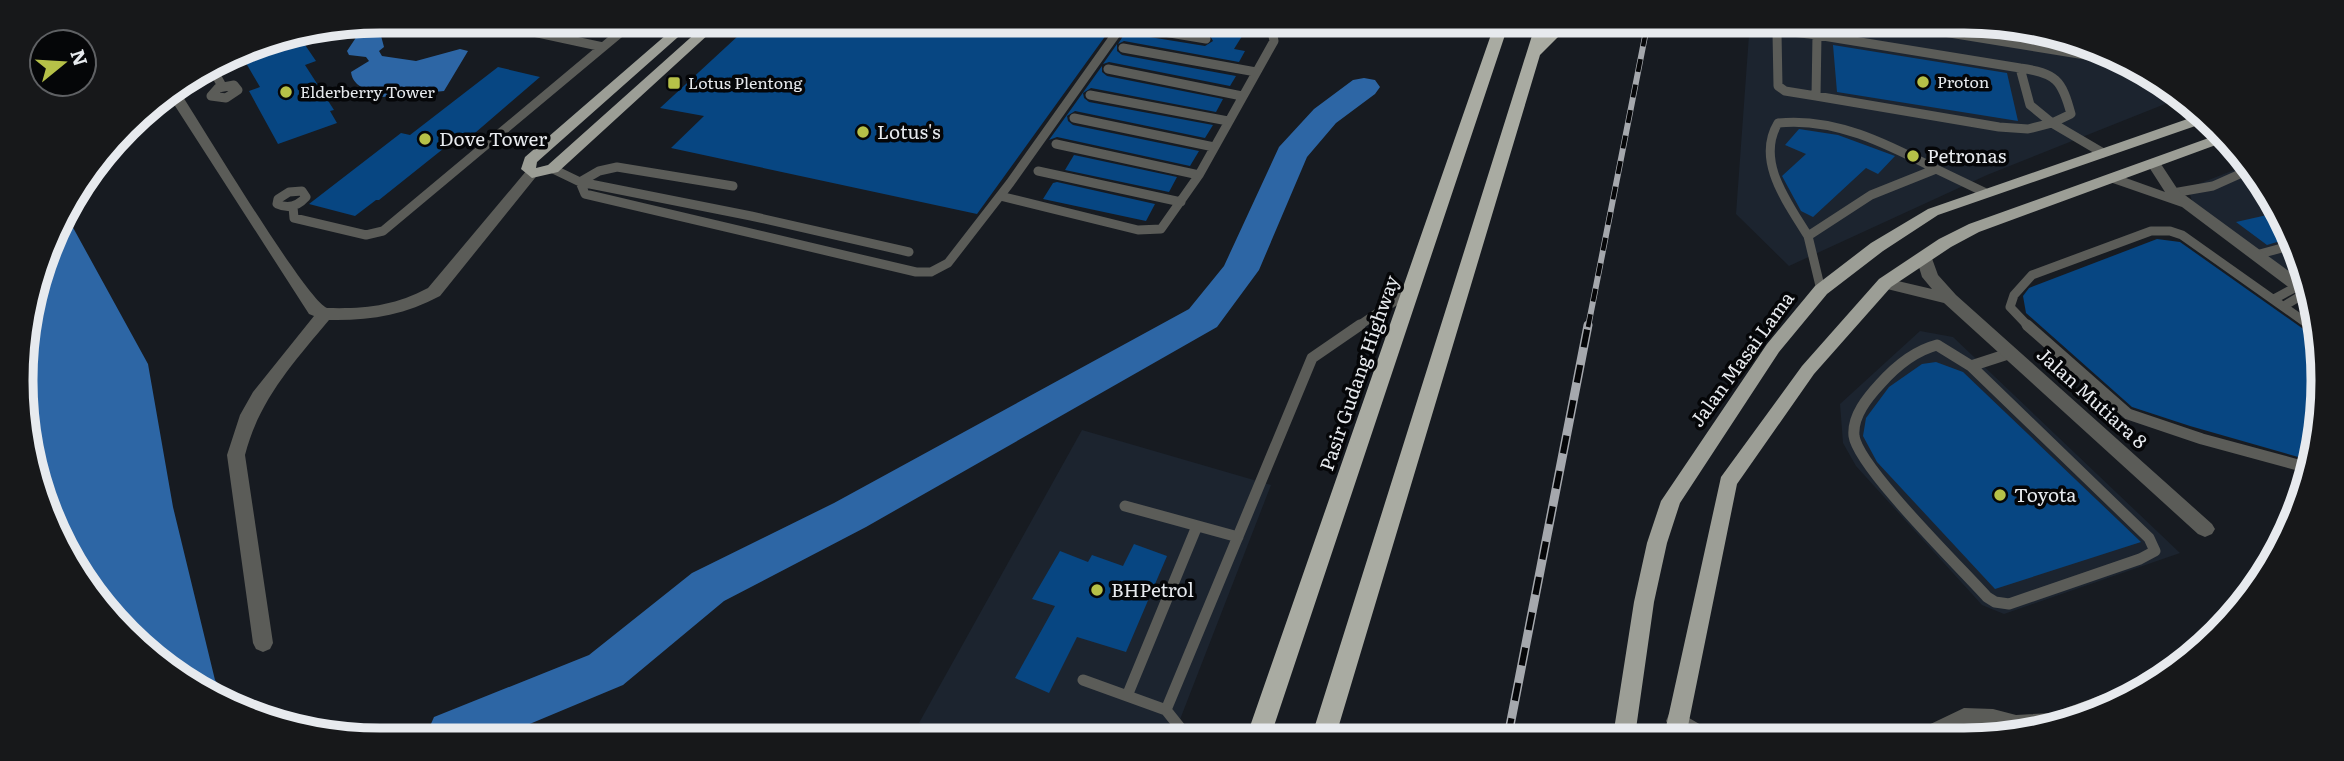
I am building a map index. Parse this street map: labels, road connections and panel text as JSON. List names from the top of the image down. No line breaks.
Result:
{"streets":{"highway":["Pasir Gudang Highway"],"main road":["Jalan Masai Lama"],"street":["Jalan Mutiara 8"]},"places":{"other":["Proton","Elderberry Tower","Lotus's","Dove Tower","Petronas","Toyota","BHPetrol"],"transit":["Lotus Plentong"]},"north":"right"}
